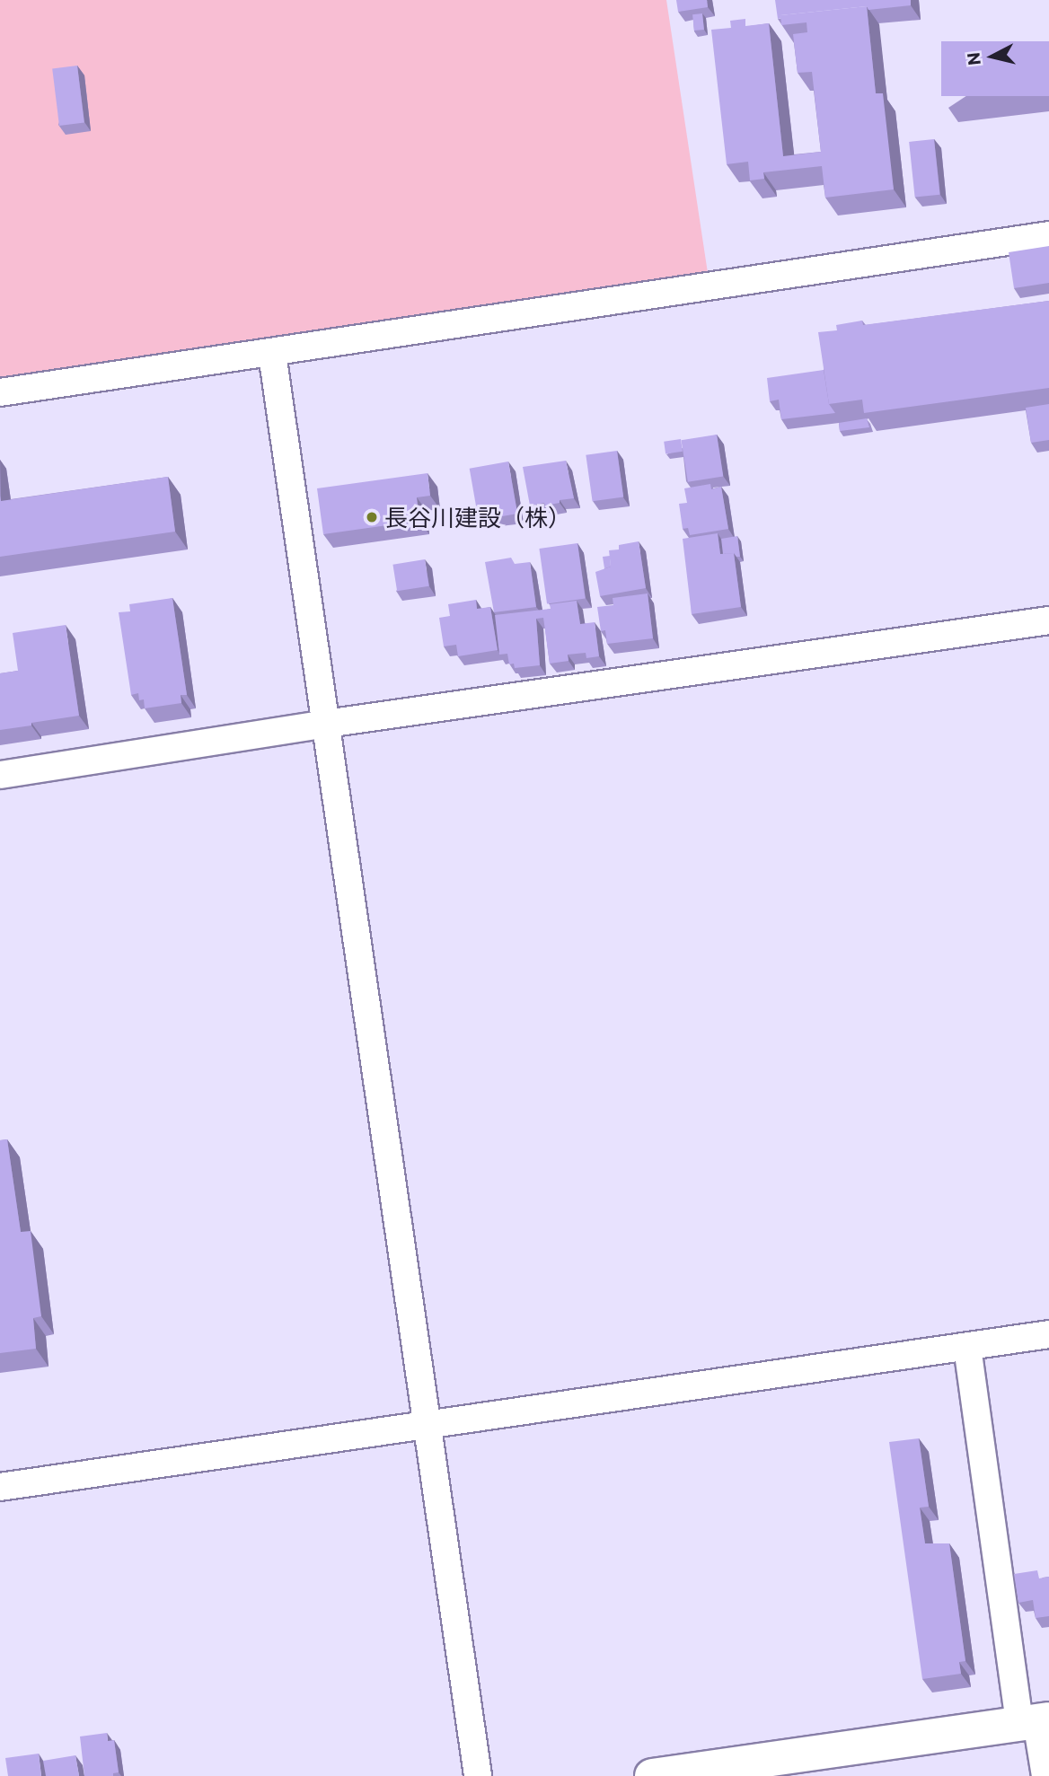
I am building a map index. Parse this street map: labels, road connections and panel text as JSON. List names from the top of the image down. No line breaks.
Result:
{"places":["長谷川建設（株）"],"north":"left"}
